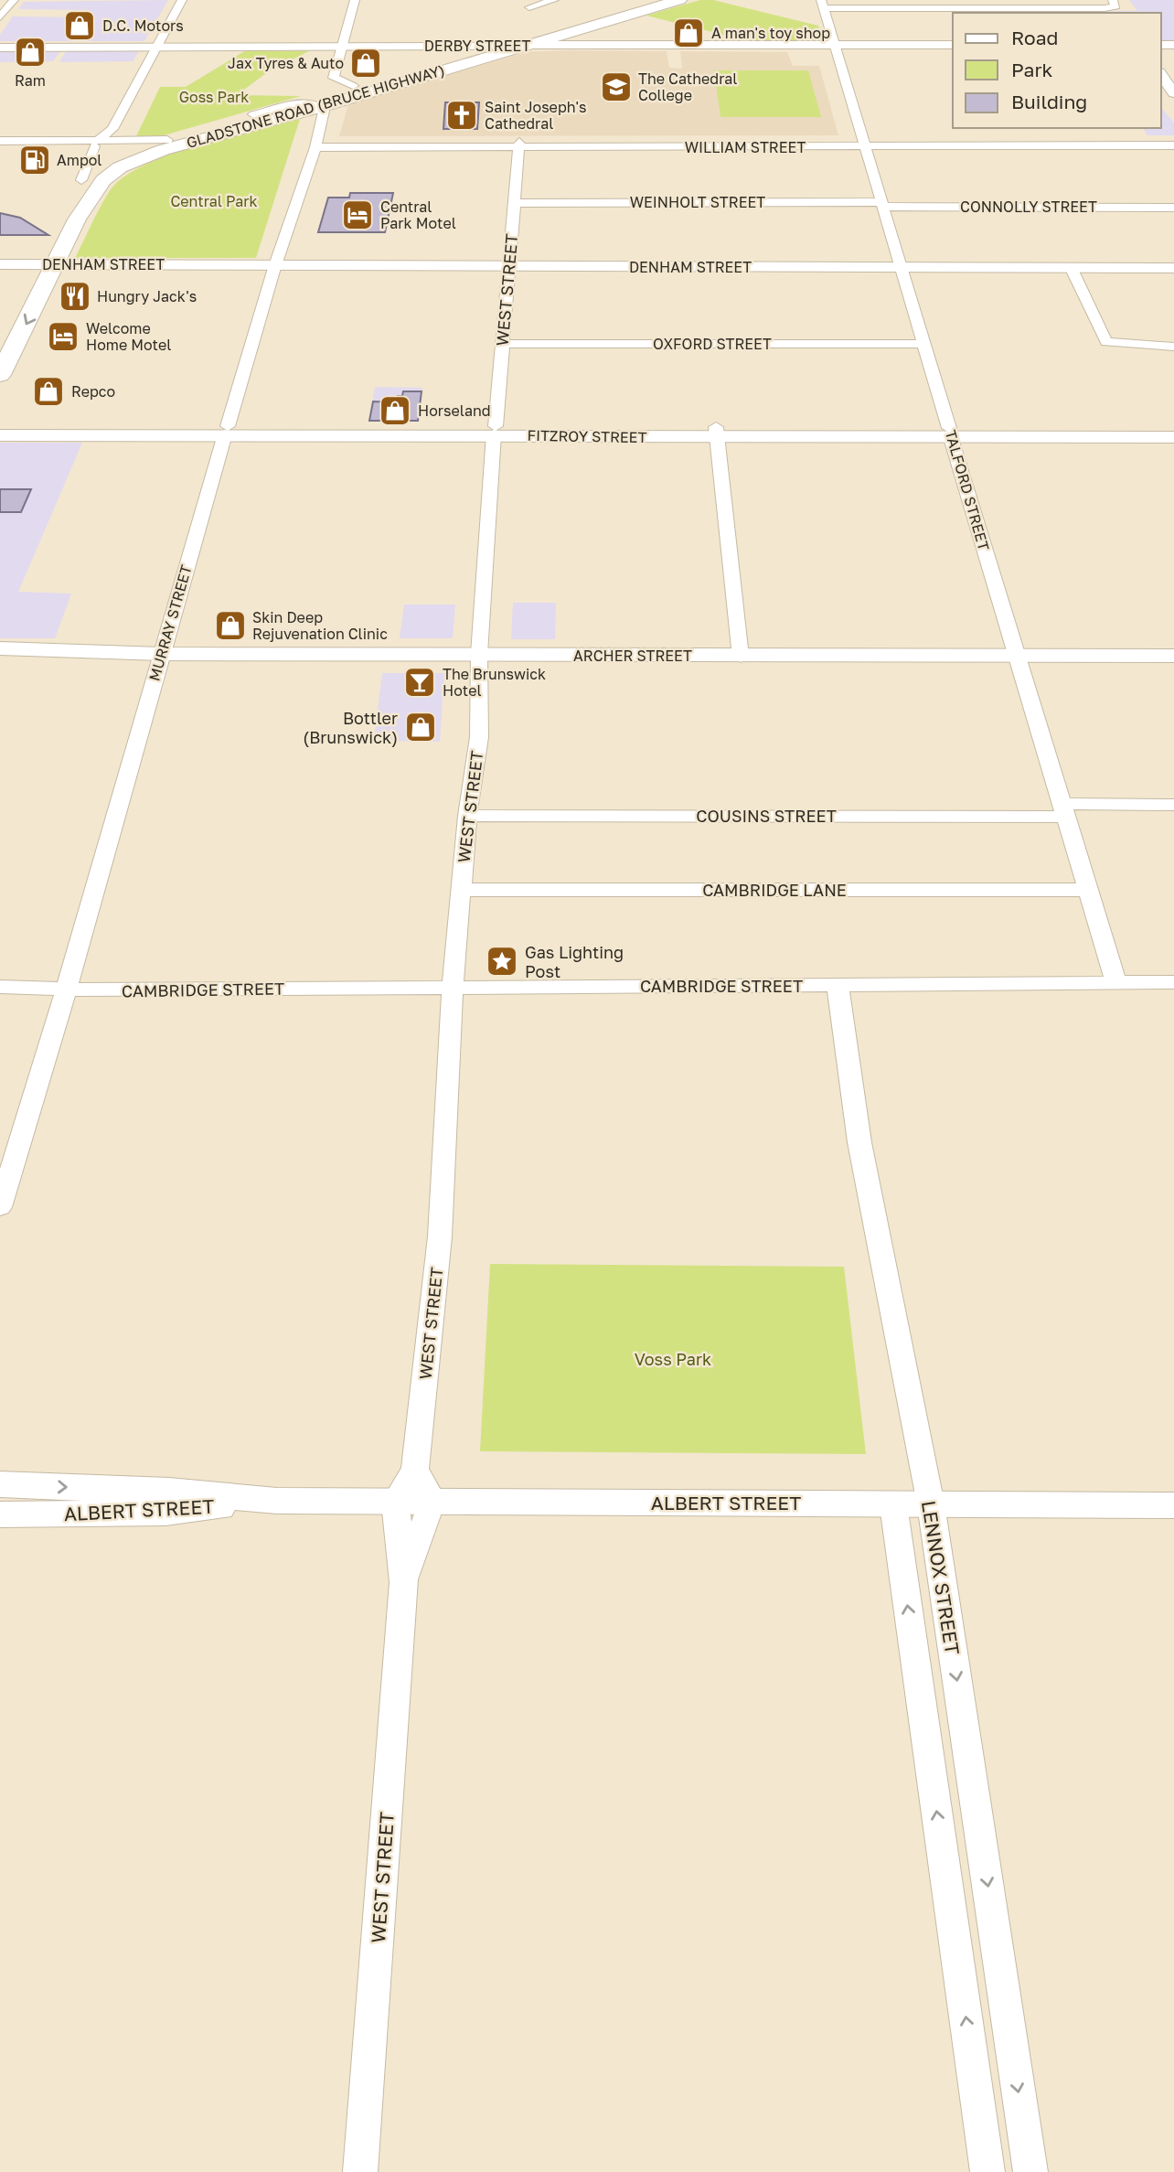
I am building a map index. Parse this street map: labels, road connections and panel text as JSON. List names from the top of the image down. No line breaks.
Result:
{"streets":{"highway":["DERBY STREET","GLADSTONE ROAD (BRUCE HIGHWAY)"],"street":["WILLIAM STREET","WEINHOLT STREET","CONNOLLY STREET","DENHAM STREET","WEST STREET","OXFORD STREET","FITZROY STREET","TALFORD STREET","MURRAY STREET","ARCHER STREET","COUSINS STREET","CAMBRIDGE LANE","CAMBRIDGE STREET","ALBERT STREET","LENNOX STREET"]},"crossings":[["DERBY STREET","GLADSTONE ROAD (BRUCE HIGHWAY)"],["DERBY STREET","TALFORD STREET"],["GLADSTONE ROAD (BRUCE HIGHWAY)","DENHAM STREET"],["GLADSTONE ROAD (BRUCE HIGHWAY)","MURRAY STREET"],["WILLIAM STREET","WEST STREET"],["WILLIAM STREET","TALFORD STREET"],["WILLIAM STREET","MURRAY STREET"],["WEINHOLT STREET","CONNOLLY STREET"],["WEINHOLT STREET","WEST STREET"],["WEINHOLT STREET","TALFORD STREET"],["CONNOLLY STREET","TALFORD STREET"],["DENHAM STREET","WEST STREET"],["DENHAM STREET","TALFORD STREET"],["DENHAM STREET","MURRAY STREET"],["WEST STREET","OXFORD STREET"],["WEST STREET","FITZROY STREET"],["WEST STREET","ARCHER STREET"],["WEST STREET","COUSINS STREET"],["WEST STREET","CAMBRIDGE LANE"],["WEST STREET","CAMBRIDGE STREET"],["WEST STREET","ALBERT STREET"],["OXFORD STREET","TALFORD STREET"],["FITZROY STREET","TALFORD STREET"],["FITZROY STREET","MURRAY STREET"],["TALFORD STREET","ARCHER STREET"],["TALFORD STREET","COUSINS STREET"],["TALFORD STREET","CAMBRIDGE LANE"],["TALFORD STREET","CAMBRIDGE STREET"],["MURRAY STREET","ARCHER STREET"],["MURRAY STREET","CAMBRIDGE STREET"],["CAMBRIDGE STREET","LENNOX STREET"],["ALBERT STREET","LENNOX STREET"]],"parks":["Goss Park","Central Park","Voss Park"],"places":{"shop":["D.C. Motors","A man's toy shop","Ram","Jax Tyres & Auto","Repco","Horseland","Skin Deep Rejuvenation Clinic","Bottler (Brunswick)"],"school or university":["The Cathedral College"],"church":["Saint Joseph's Cathedral"],"fuel station":["Ampol"],"hotel":["Central Park Motel","Welcome Home Motel"],"restaurant":["Hungry Jack's"],"bar":["The Brunswick Hotel"],"place":["Gas Lighting Post"]},"legend":["Road","Park","Building"]}
